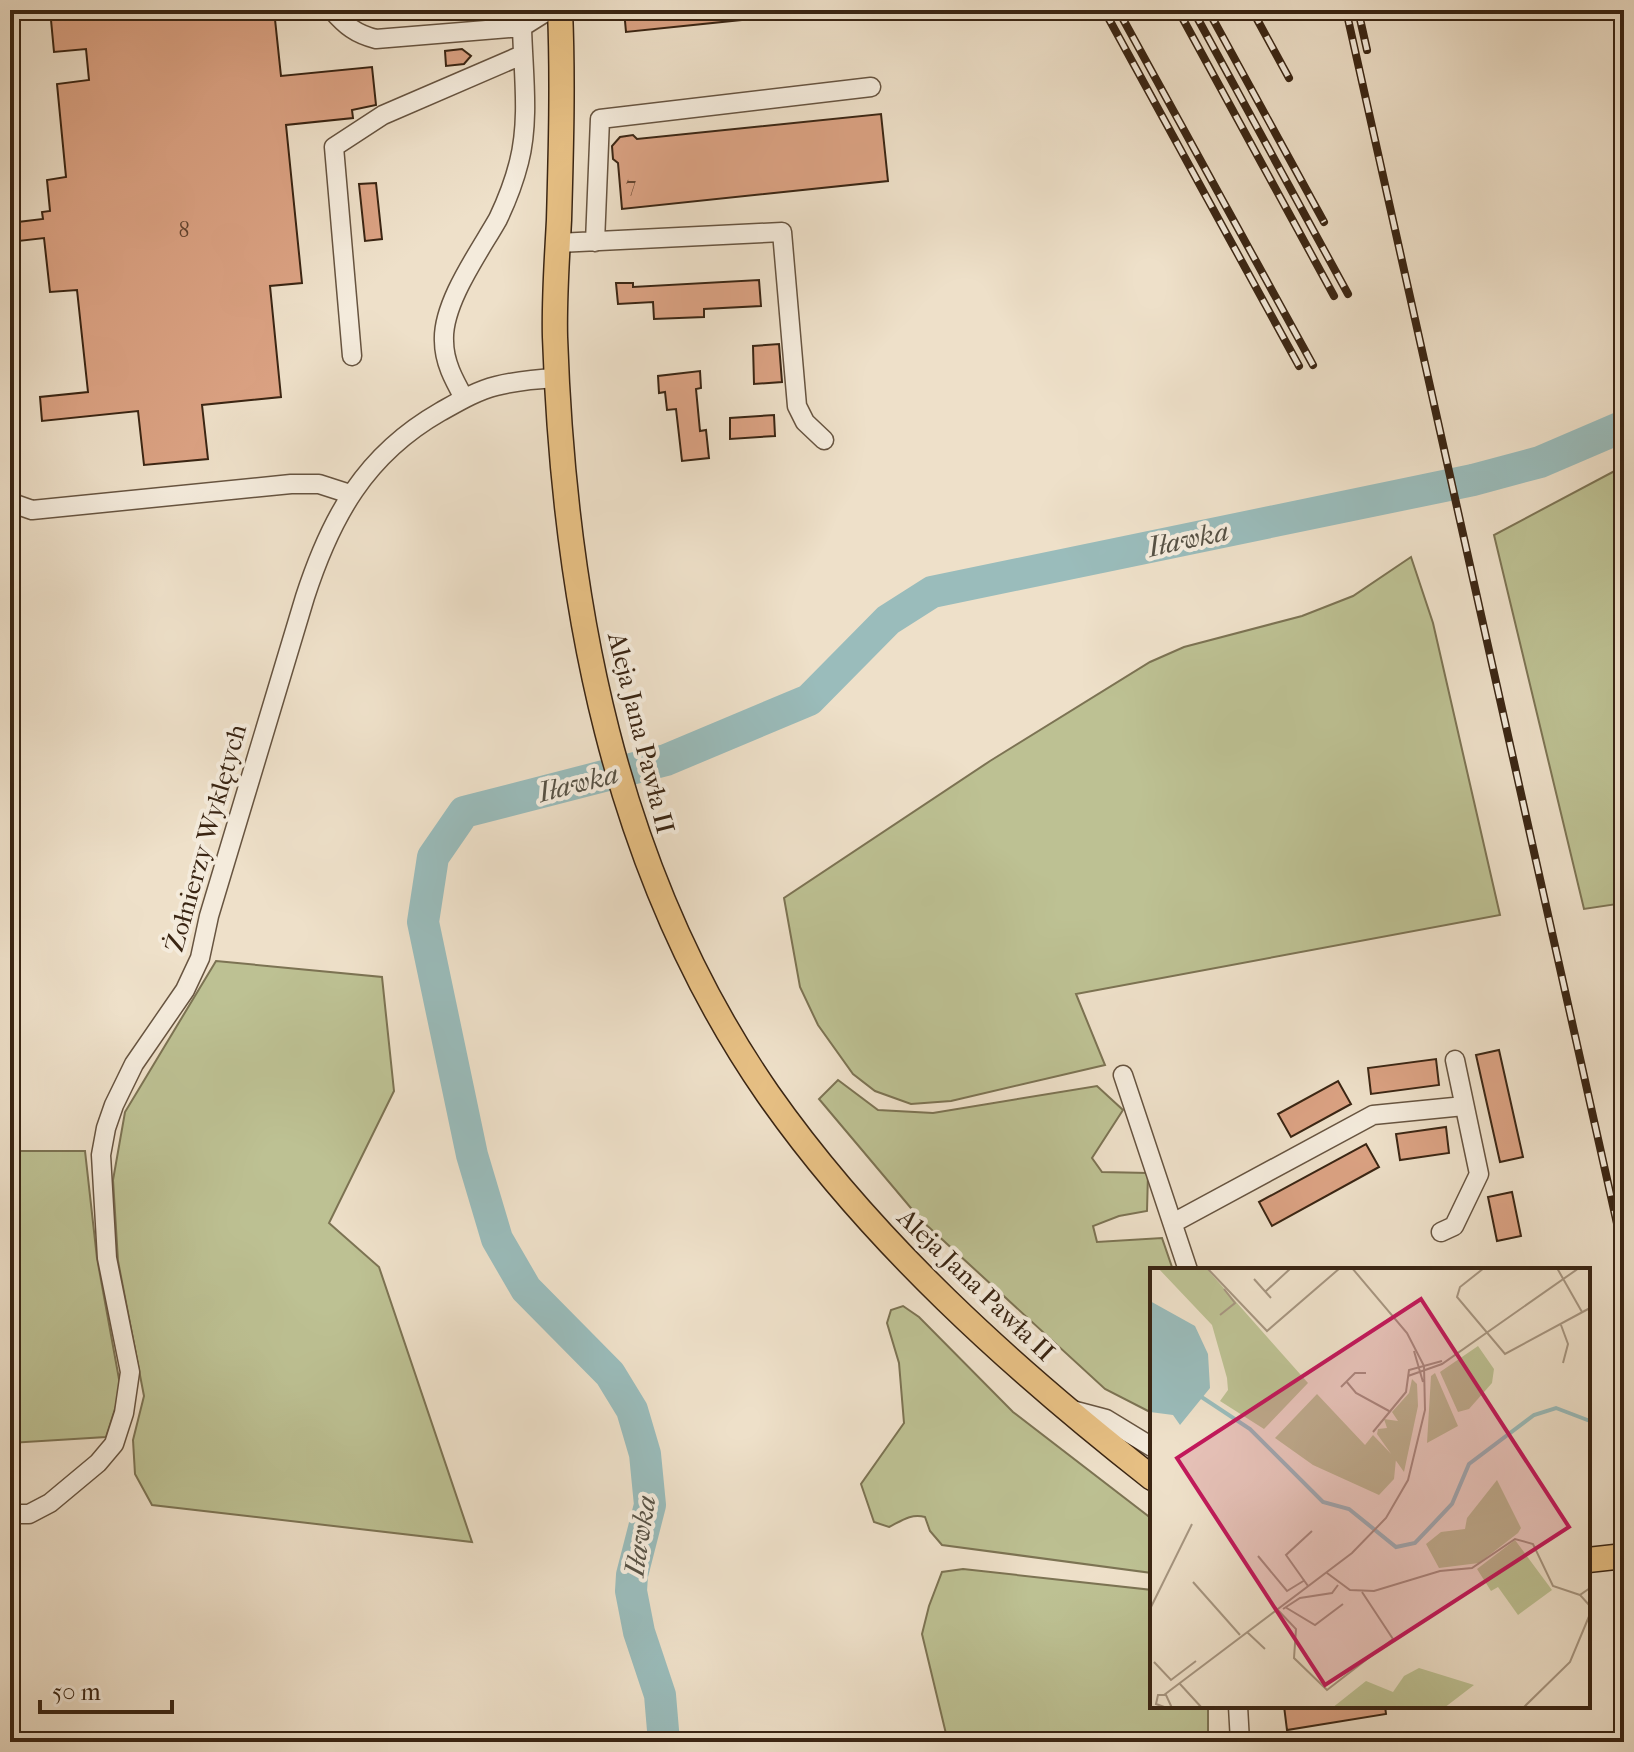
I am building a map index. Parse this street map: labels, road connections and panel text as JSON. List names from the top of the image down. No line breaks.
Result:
{"streets":{"main road":["Aleja Jana Pawła II"],"street":["Żołnierzy Wyklętych"]},"crossings":[["Aleja Jana Pawła II","Żołnierzy Wyklętych"]],"water":["Iławka"],"house_numbers":["7","8"],"scale_bar":"50 m"}
